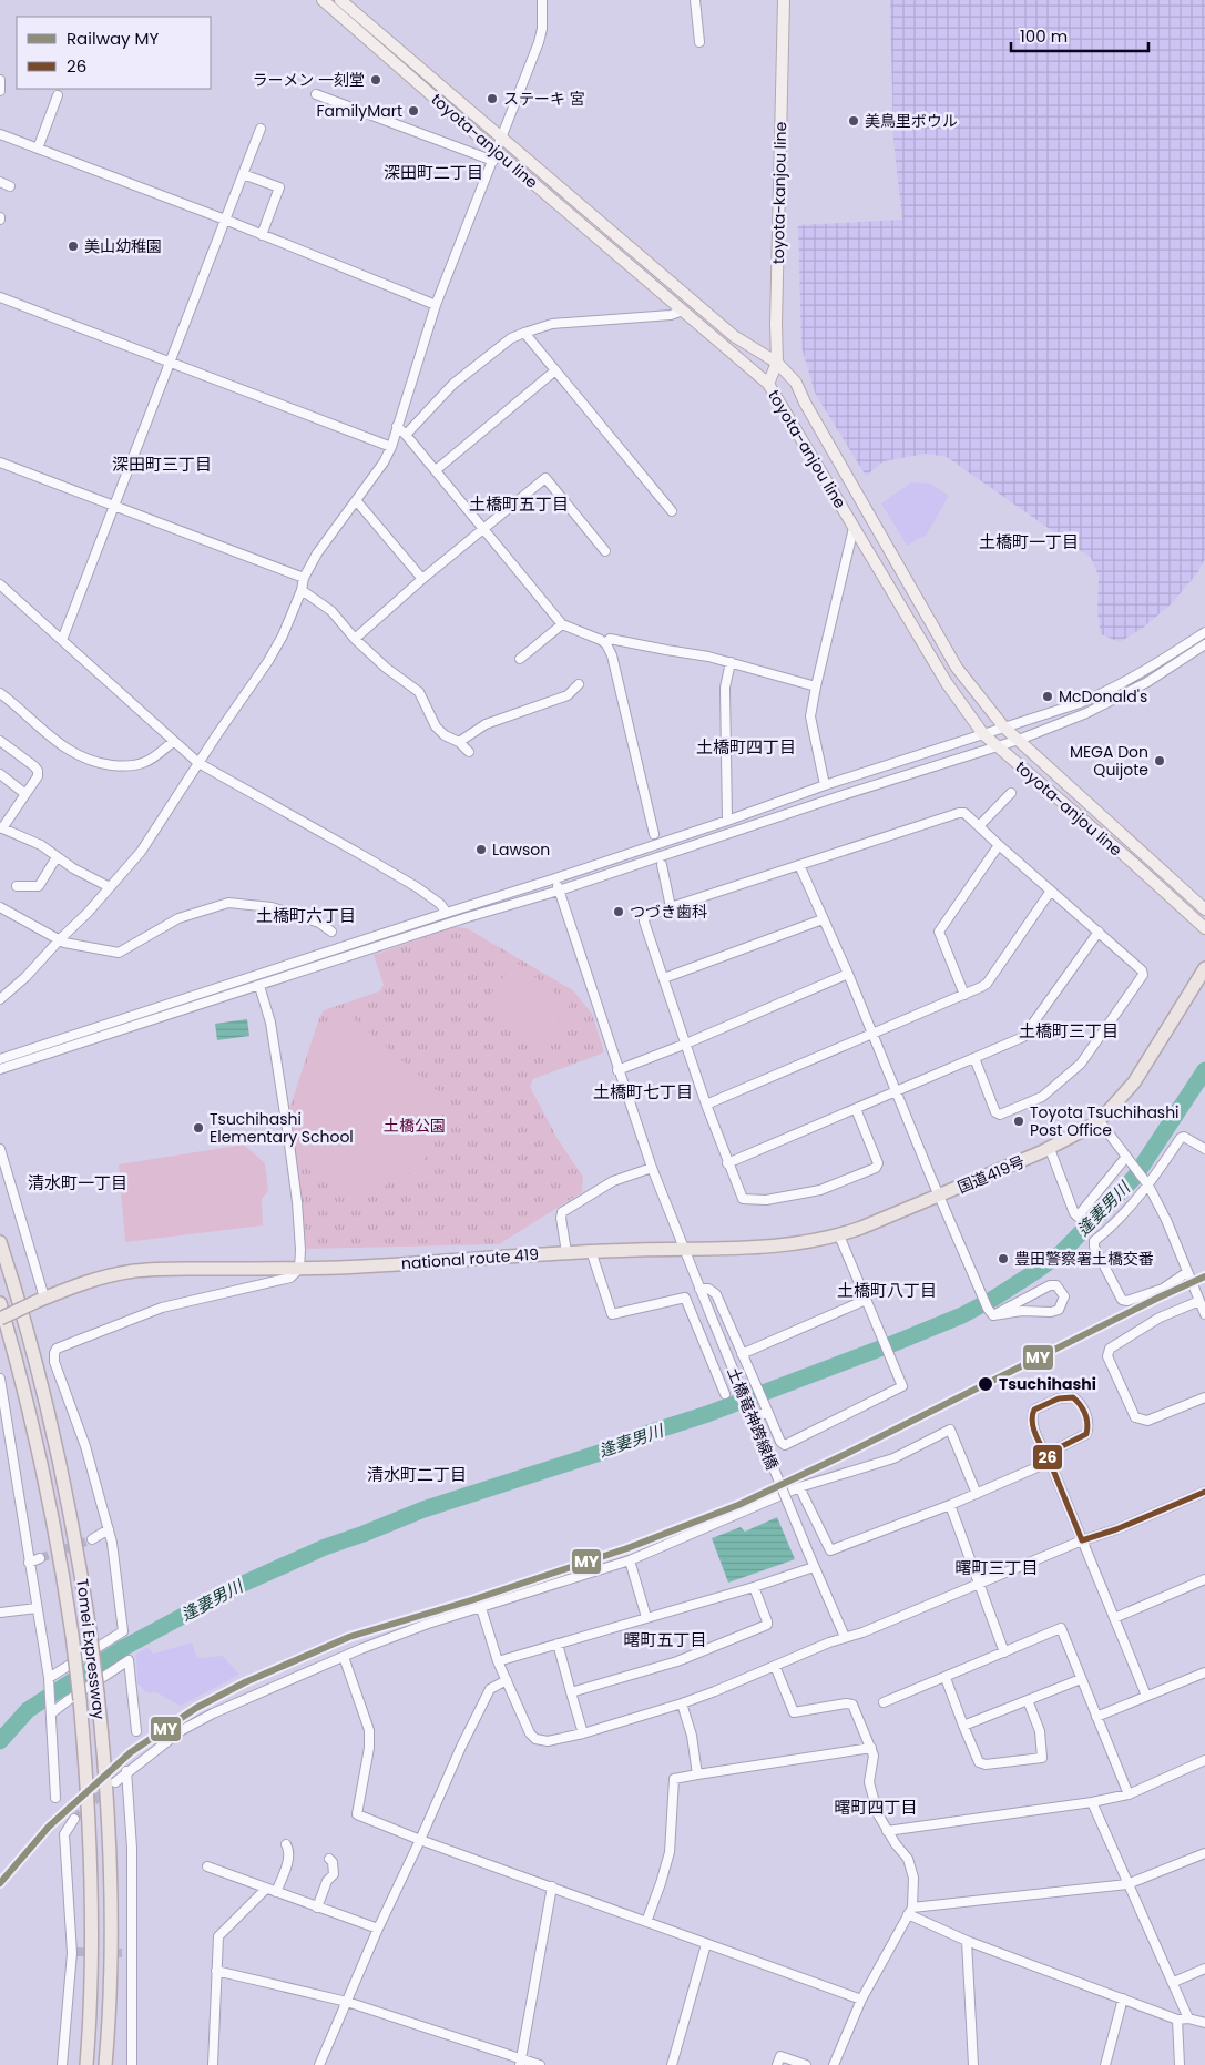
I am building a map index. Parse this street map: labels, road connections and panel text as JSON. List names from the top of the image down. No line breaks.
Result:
{"streets":{"highway":["国道419号","national route 419","Tomei Expressway"],"main road":["toyota-anjou line","toyota-kanjou line"],"street":["土橋竜神跨線橋"]},"crossings":[["toyota-anjou line","toyota-kanjou line"],["国道419号","national route 419"],["national route 419","土橋竜神跨線橋"]],"districts":["深田町二丁目","深田町三丁目","土橋町五丁目","土橋町一丁目","土橋町四丁目","土橋町六丁目","土橋町三丁目","土橋町七丁目","清水町一丁目","土橋町八丁目","清水町二丁目","曙町三丁目","曙町五丁目","曙町四丁目"],"water":["逢妻男川"],"parks":["土橋公園"],"places":["ラーメン 一刻堂","ステーキ 宮","FamilyMart","美鳥里ボウル","美山幼稚園","McDonald's","MEGA Don Quijote","Lawson","つづき歯科","Toyota Tsuchihashi Post Office","Tsuchihashi Elementary School","豊田警察署土橋交番","Tsuchihashi"],"lines":["rail line MY","transit line 26"],"legend":["Railway MY","26"],"scale_bar":"100 m"}
